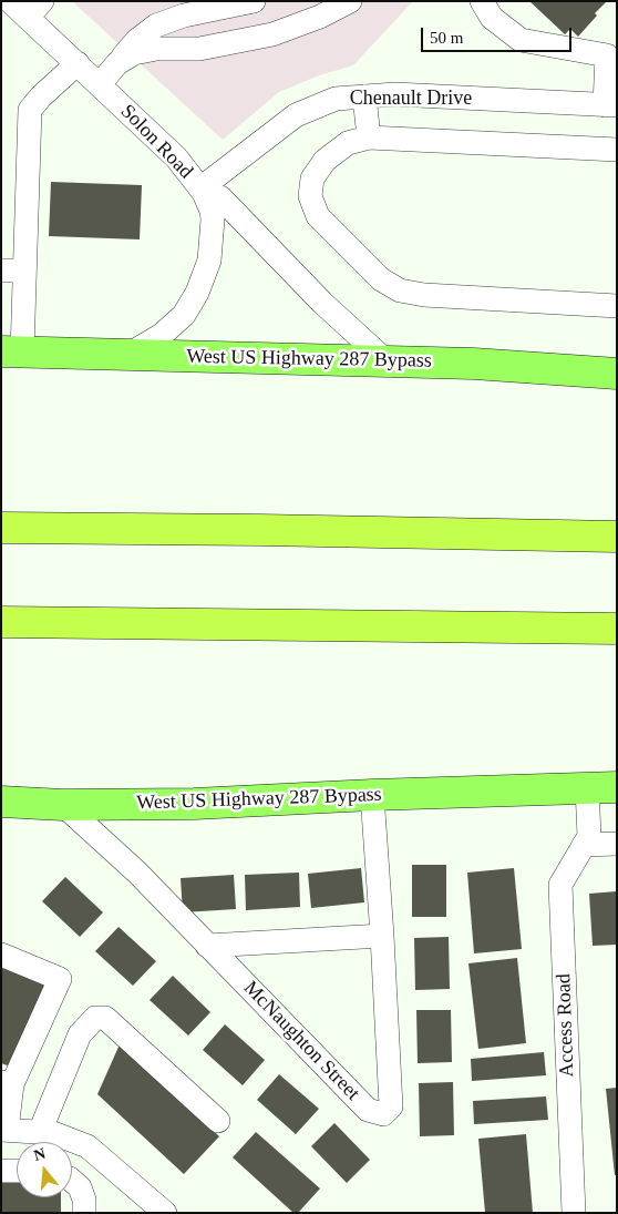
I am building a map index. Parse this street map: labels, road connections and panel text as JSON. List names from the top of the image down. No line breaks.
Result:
{"streets":{"main road":["West US Highway 287 Bypass"],"street":["Chenault Drive","Solon Road","Access Road","McNaughton Street"]},"crossings":[["Chenault Drive","Solon Road"],["Solon Road","West US Highway 287 Bypass"],["West US Highway 287 Bypass","Access Road"],["West US Highway 287 Bypass","McNaughton Street"]],"scale_bar":"50 m","north":"top"}
